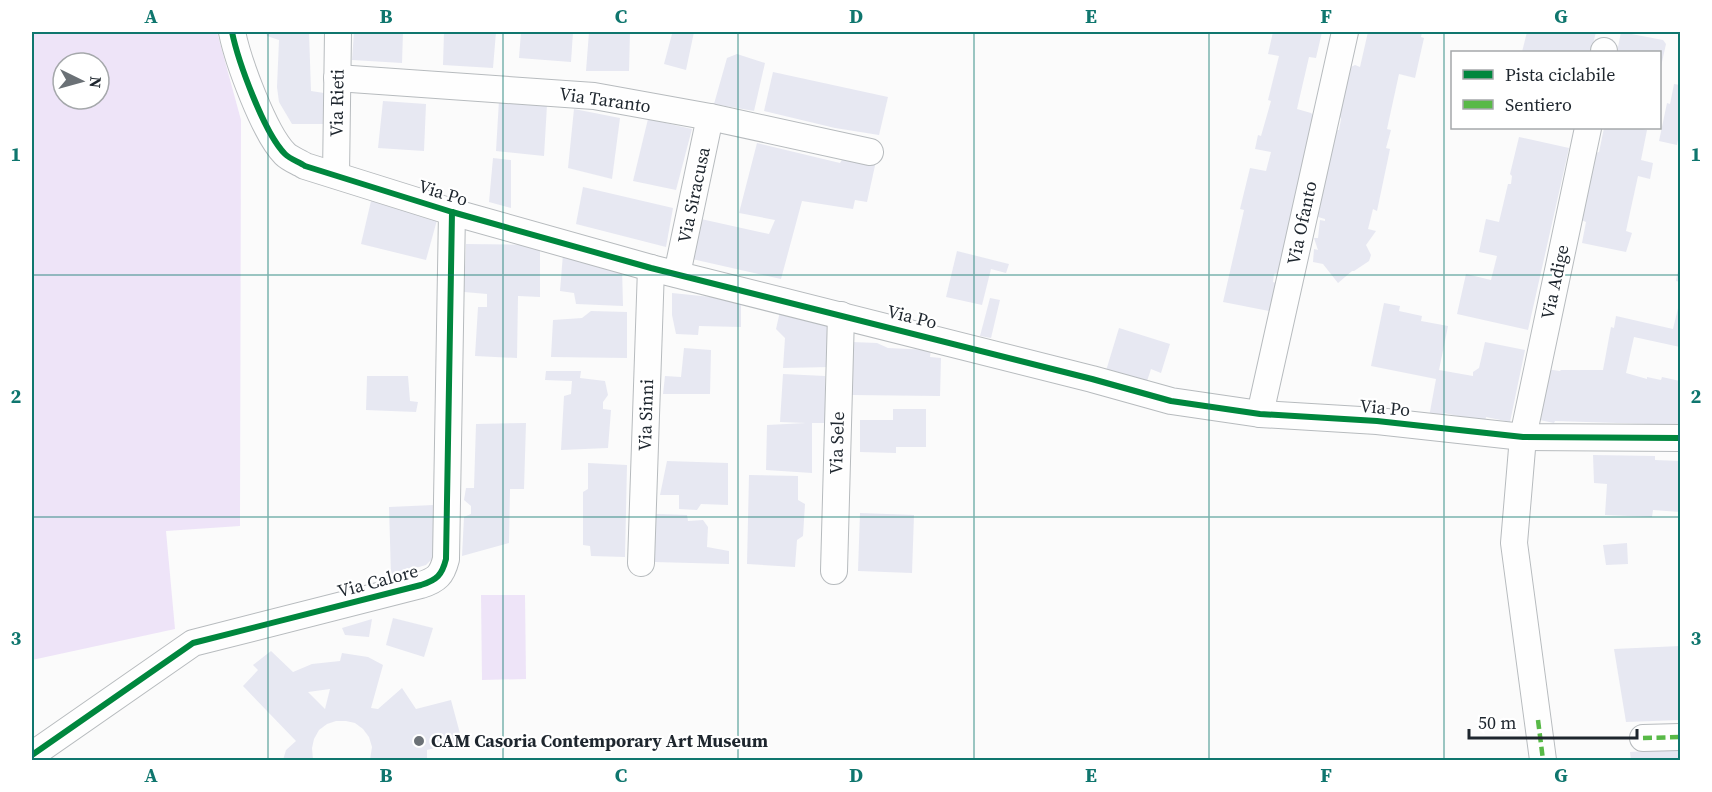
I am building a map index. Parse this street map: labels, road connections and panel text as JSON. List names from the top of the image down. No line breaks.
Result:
{"streets":{"street":["Via Taranto","Via Rieti","Via Po","Via Siracusa","Via Ofanto","Via Adige","Via Sinni","Via Sele","Via Calore"]},"crossings":[["Via Taranto","Via Rieti"],["Via Taranto","Via Siracusa"],["Via Rieti","Via Po"],["Via Po","Via Siracusa"],["Via Po","Via Ofanto"],["Via Po","Via Adige"],["Via Po","Via Sinni"],["Via Po","Via Sele"],["Via Po","Via Calore"]],"places":["CAM Casoria Contemporary Art Museum"],"legend":["Pista ciclabile","Sentiero"],"scale_bar":"50 m","north":"right","grid":{"columns":["A","B","C","D","E","F","G"],"rows":["1","2","3"]}}
